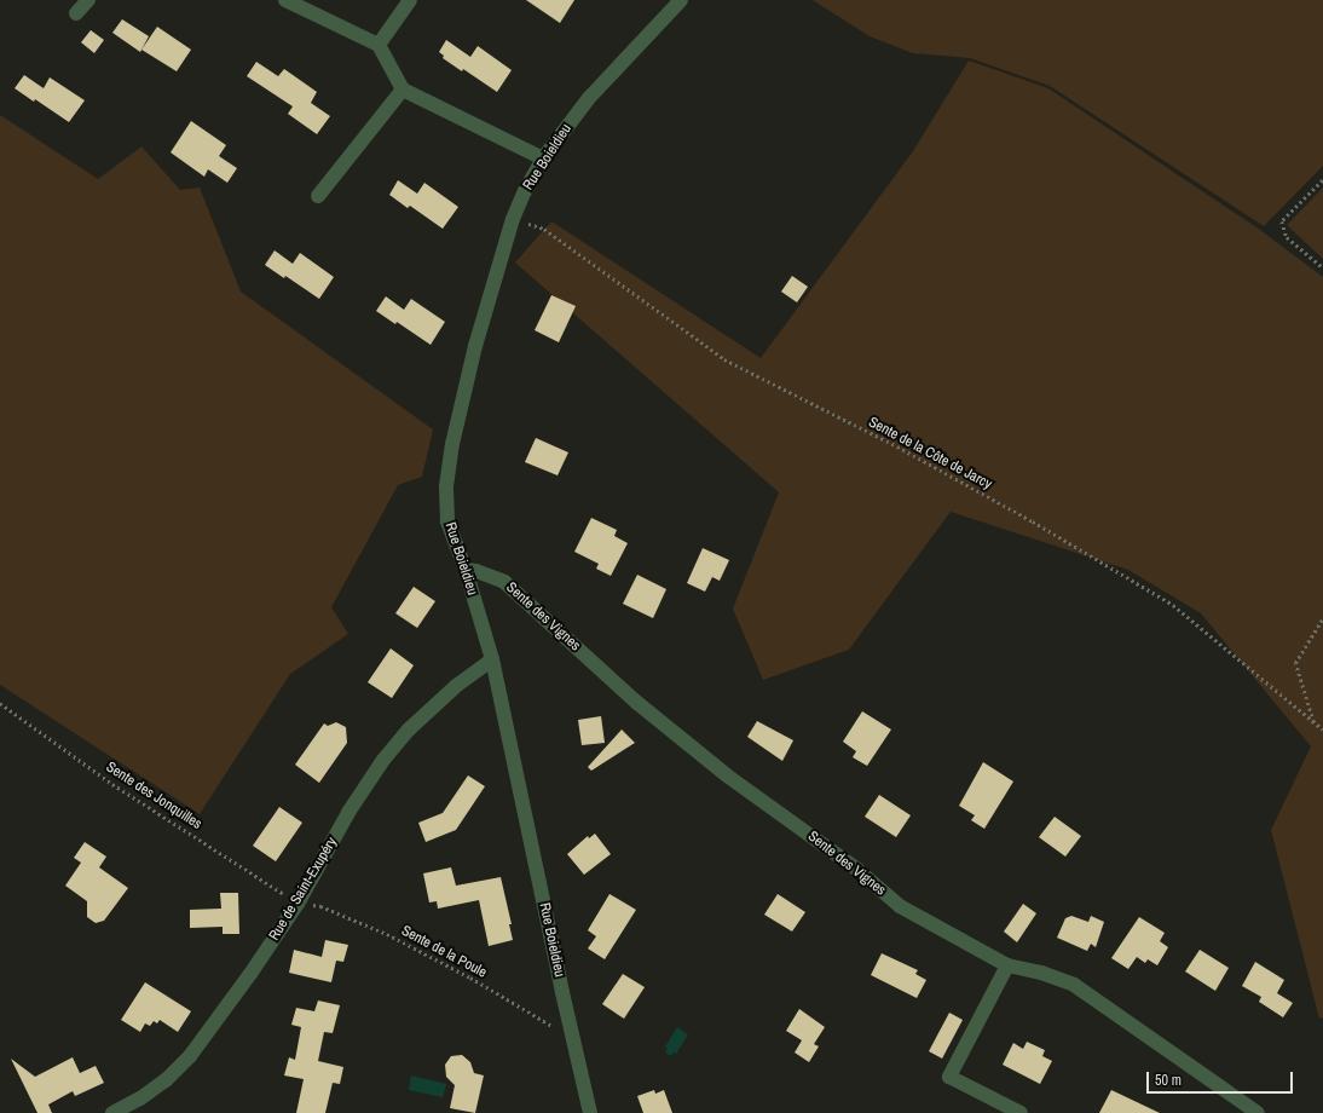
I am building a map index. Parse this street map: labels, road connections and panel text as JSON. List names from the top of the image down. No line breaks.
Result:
{"streets":{"street":["Rue Boieldieu","Sente des Vignes","Rue de Saint-Exupéry"],"path":["Sente de la Côte de Jarcy","Sente des Jonquilles","Sente de la Poule"]},"crossings":[["Rue Boieldieu","Sente de la Côte de Jarcy"],["Rue Boieldieu","Sente des Vignes"],["Rue Boieldieu","Rue de Saint-Exupéry"],["Rue Boieldieu","Sente de la Poule"],["Sente des Jonquilles","Rue de Saint-Exupéry"],["Sente des Jonquilles","Sente de la Poule"],["Rue de Saint-Exupéry","Sente de la Poule"]],"scale_bar":"50 m"}
